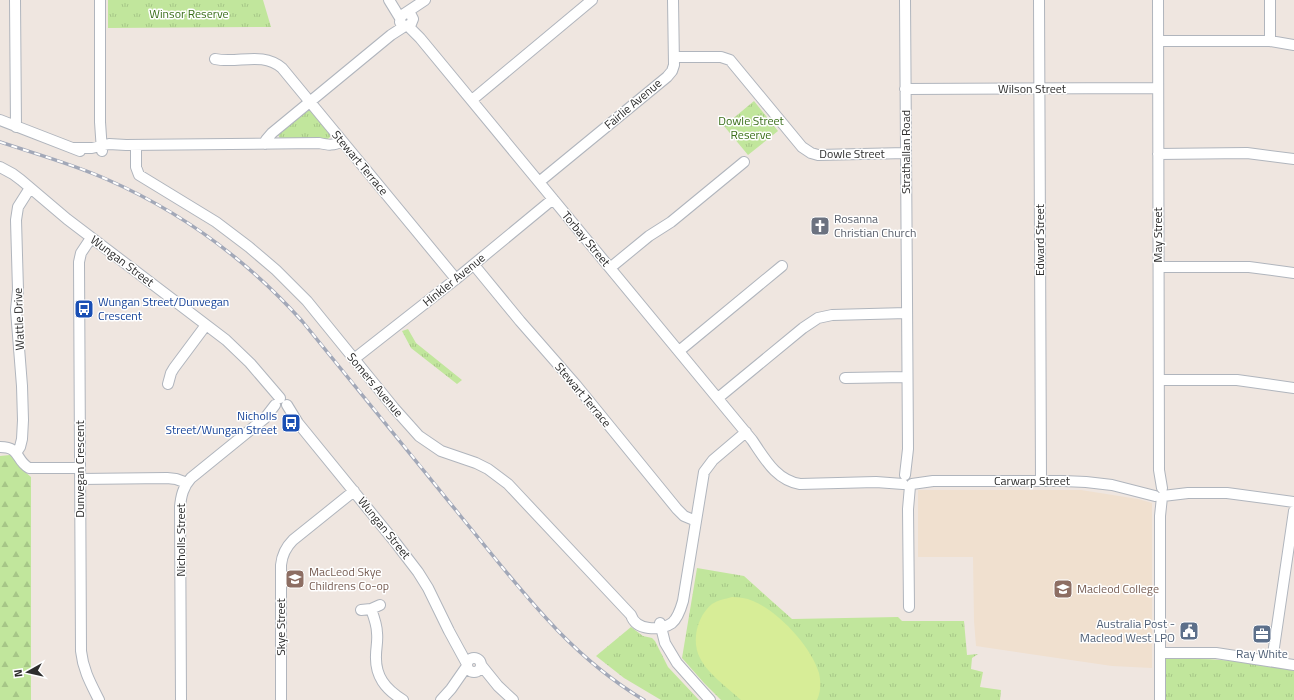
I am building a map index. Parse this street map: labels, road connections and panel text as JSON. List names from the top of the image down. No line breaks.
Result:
{"streets":{"street":["Wilson Street","Fairlie Avenue","Strathallan Road","Dowle Street","Stewart Terrace","May Street","Torbay Street","Edward Street","Wungan Street","Hinkler Avenue","Wattle Drive","Somers Avenue","Dunvegan Crescent","Carwarp Street","Nicholls Street","Skye Street"]},"crossings":[["Wilson Street","Strathallan Road"],["Wilson Street","May Street"],["Wilson Street","Edward Street"],["Fairlie Avenue","Dowle Street"],["Fairlie Avenue","Torbay Street"],["Strathallan Road","Dowle Street"],["Strathallan Road","Carwarp Street"],["Stewart Terrace","Hinkler Avenue"],["May Street","Carwarp Street"],["Torbay Street","Hinkler Avenue"],["Torbay Street","Carwarp Street"],["Edward Street","Carwarp Street"],["Wungan Street","Wattle Drive"],["Wungan Street","Dunvegan Crescent"],["Wungan Street","Nicholls Street"],["Wungan Street","Skye Street"],["Hinkler Avenue","Somers Avenue"]],"parks":["Winsor Reserve","Dowle Street Reserve"],"places":{"church":["Rosanna Christian Church"],"bus stop":["Wungan Street/Dunvegan Crescent","Nicholls Street/Wungan Street"],"school or university":["MacLeod Skye Childrens Co-op","Macleod College"],"public building":["Australia Post - Macleod West LPO"],"office":["Ray White"]},"north":"left"}
